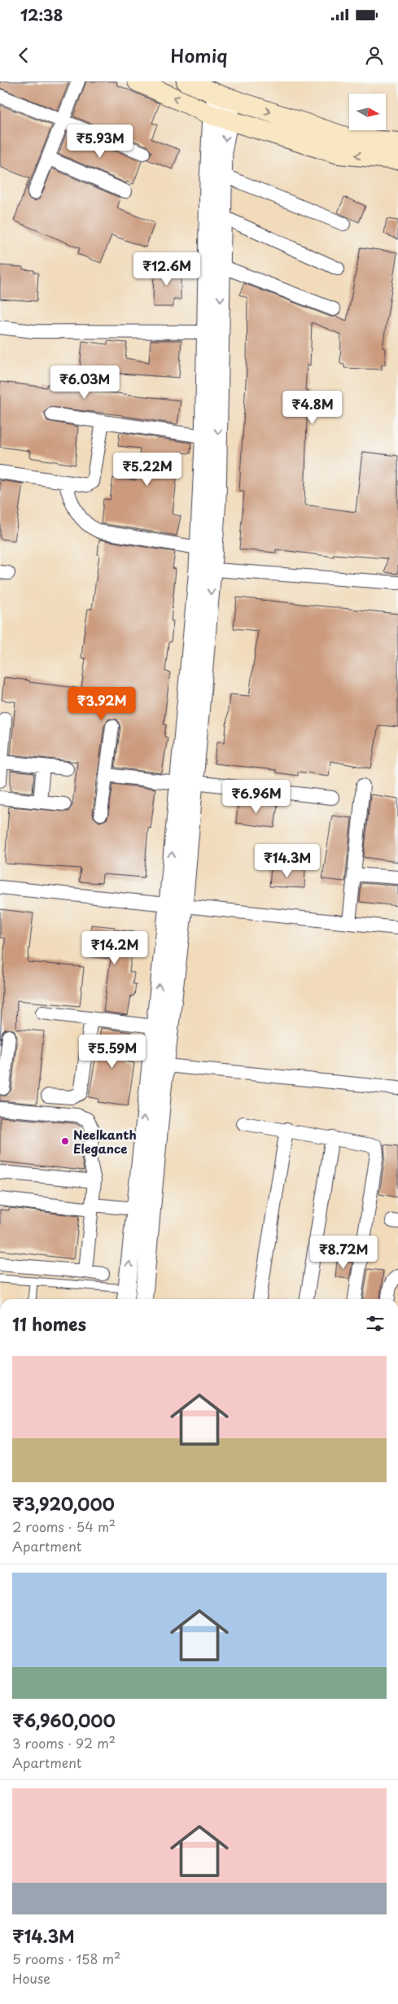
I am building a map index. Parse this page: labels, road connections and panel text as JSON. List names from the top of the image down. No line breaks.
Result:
{"places":["Neelkanth Elegance"],"north":"right","page":{"status":"12:38","header":"Homiq","price":["₹5.93M","₹12.6M","₹6.03M","₹4.8M","₹5.22M","₹3.92M","₹6.96M","₹14.3M","₹14.2M","₹5.59M","₹8.72M"],"heading":"11 homes","list":[{"name":"₹3,920,000","note":"2 rooms · 54 m² · Apartment"},{"name":"₹6,960,000","note":"3 rooms · 92 m² · Apartment"},{"name":"₹14.3M","note":"5 rooms · 158 m² · House"}]}}
